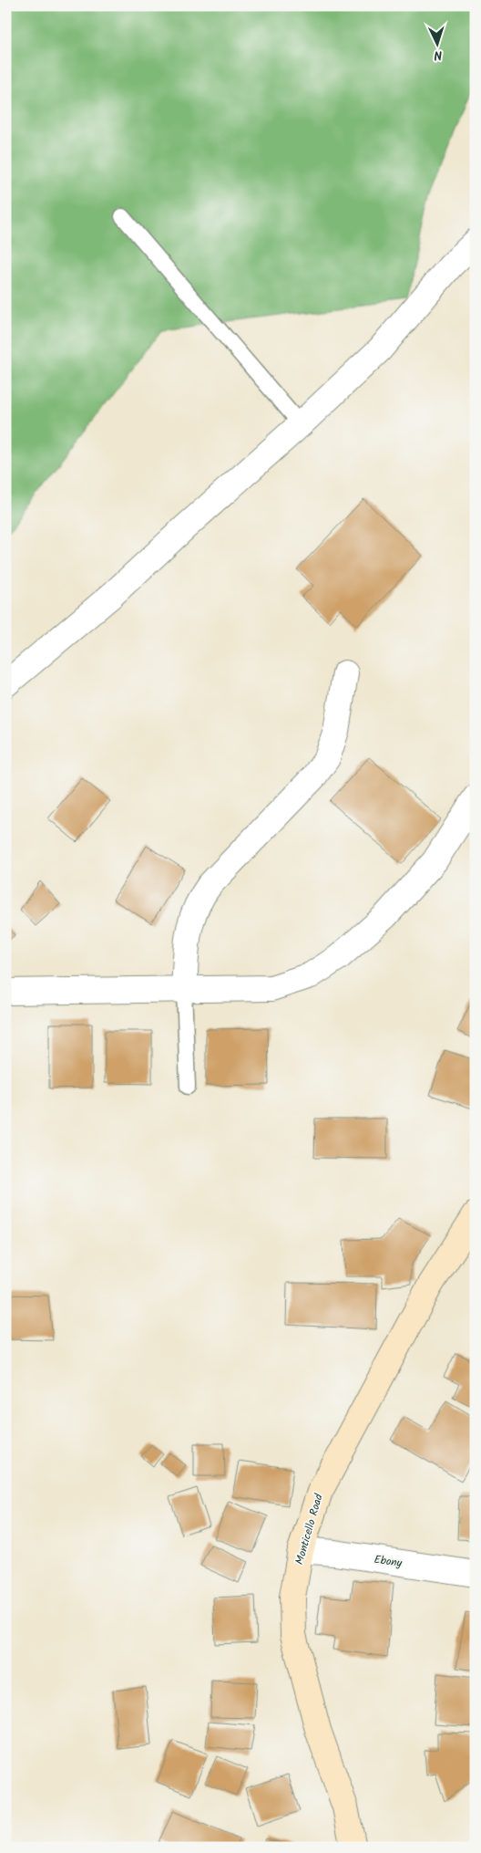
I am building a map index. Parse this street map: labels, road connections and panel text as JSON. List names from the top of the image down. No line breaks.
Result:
{"streets":{"main road":["Monticello Road"],"street":["Ebony"]},"crossings":[["Monticello Road","Ebony"]],"north":"bottom"}
